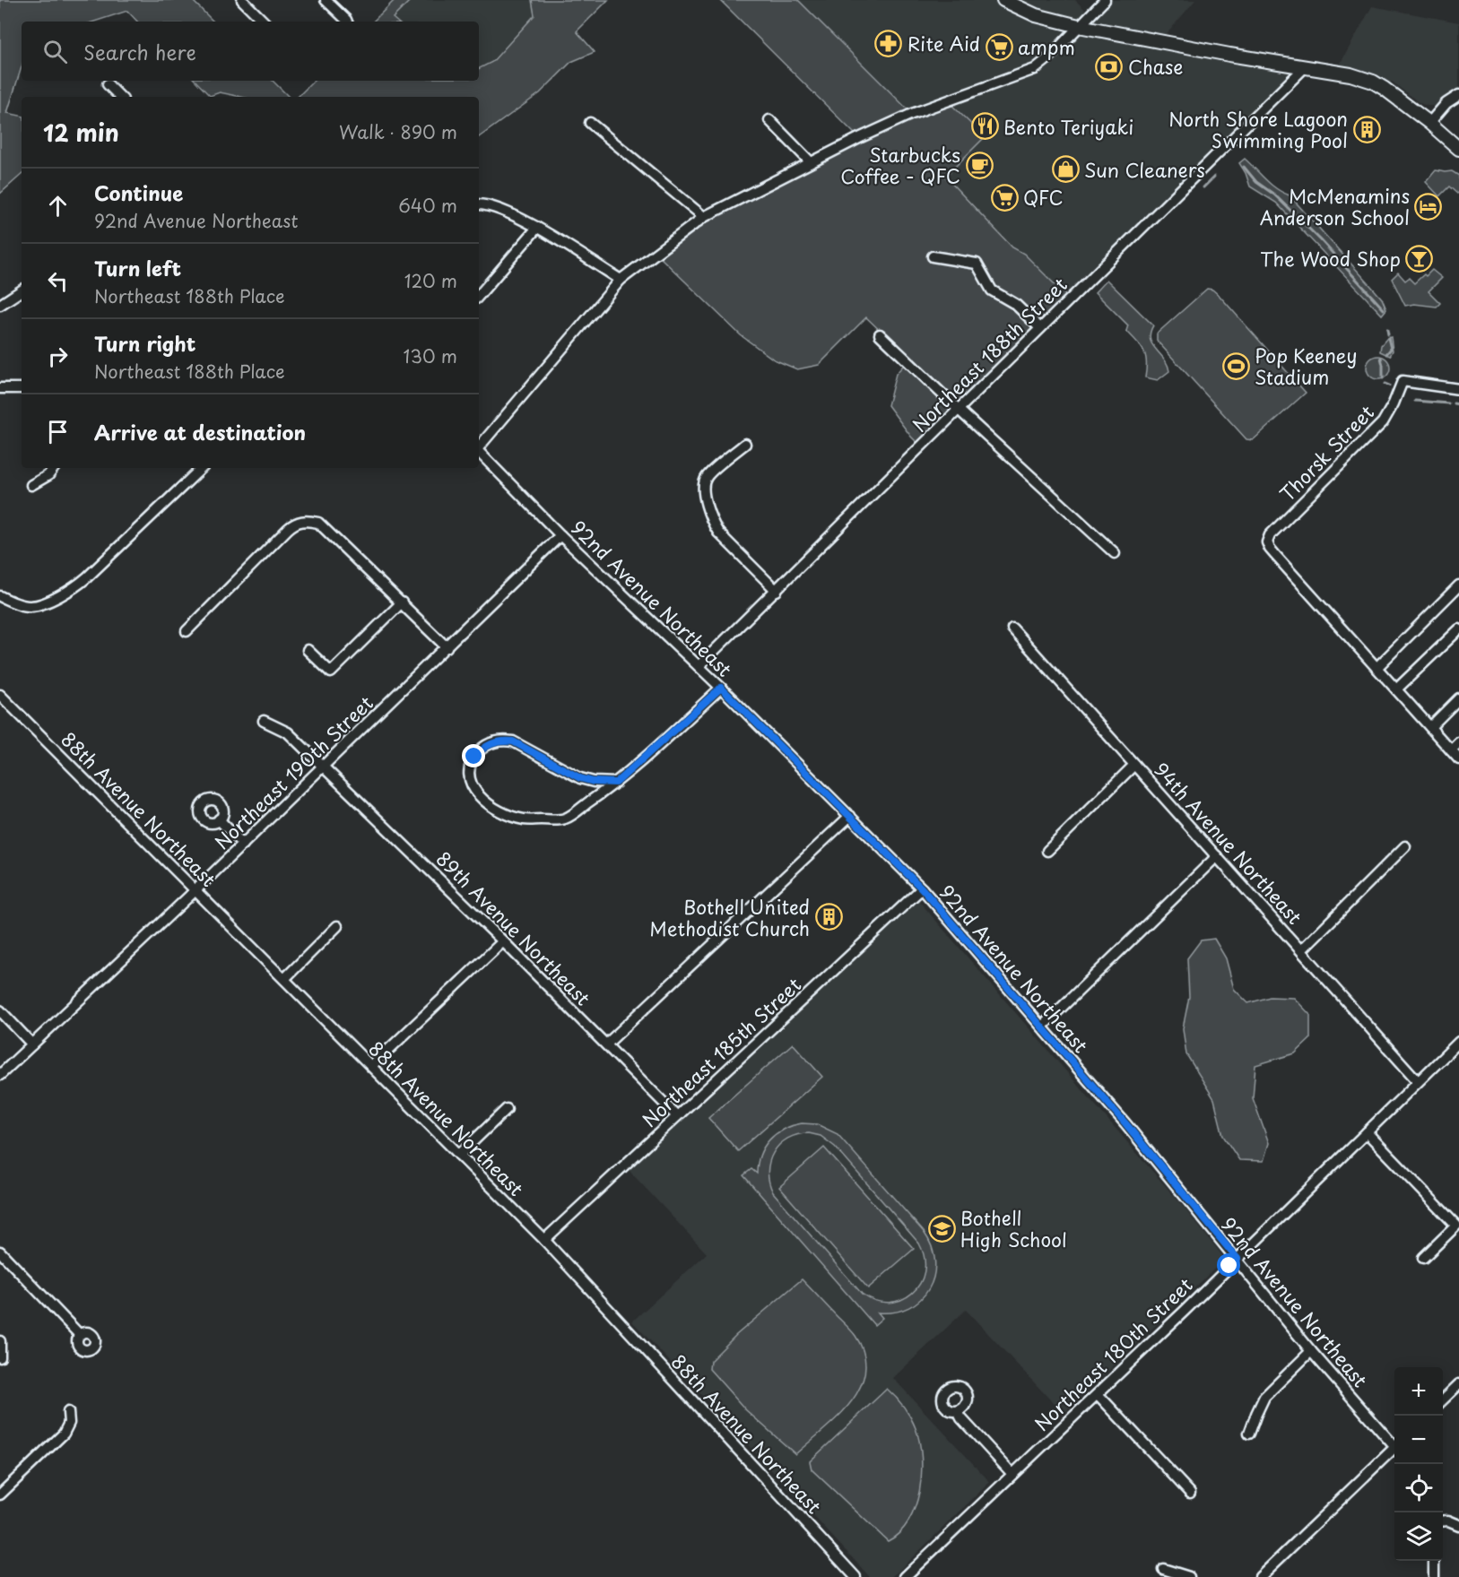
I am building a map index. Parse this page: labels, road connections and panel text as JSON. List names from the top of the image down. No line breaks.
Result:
{"streets":{"street":["Northeast 188th Street","Thorsk Street","92nd Avenue Northeast","Northeast 190th Street","88th Avenue Northeast","94th Avenue Northeast","89th Avenue Northeast","Northeast 185th Street","Northeast 180th Street"]},"crossings":[["Northeast 188th Street","92nd Avenue Northeast"],["92nd Avenue Northeast","Northeast 190th Street"],["92nd Avenue Northeast","Northeast 185th Street"],["92nd Avenue Northeast","Northeast 180th Street"],["Northeast 190th Street","88th Avenue Northeast"],["Northeast 190th Street","89th Avenue Northeast"],["88th Avenue Northeast","Northeast 185th Street"],["94th Avenue Northeast","Northeast 180th Street"],["89th Avenue Northeast","Northeast 185th Street"]],"places":{"pharmacy":["Rite Aid"],"supermarket":["ampm","QFC"],"bank":["Chase"],"restaurant":["Bento Teriyaki"],"building":["North Shore Lagoon Swimming Pool","Bothell United Methodist Church"],"cafe":["Starbucks Coffee - QFC"],"shop":["Sun Cleaners"],"hotel":["McMenamins Anderson School"],"bar":["The Wood Shop"],"sports":["Pop Keeney Stadium"],"school or university":["Bothell High School"]},"page":{"search":"Search here","heading":["12 min","Walk · 890 m"],"list":[["Continue","92nd Avenue Northeast","640 m"],["Turn left","Northeast 188th Place","120 m"],["Turn right","Northeast 188th Place","130 m"],"Arrive at destination"],"map_buttons":["+","−"]}}
